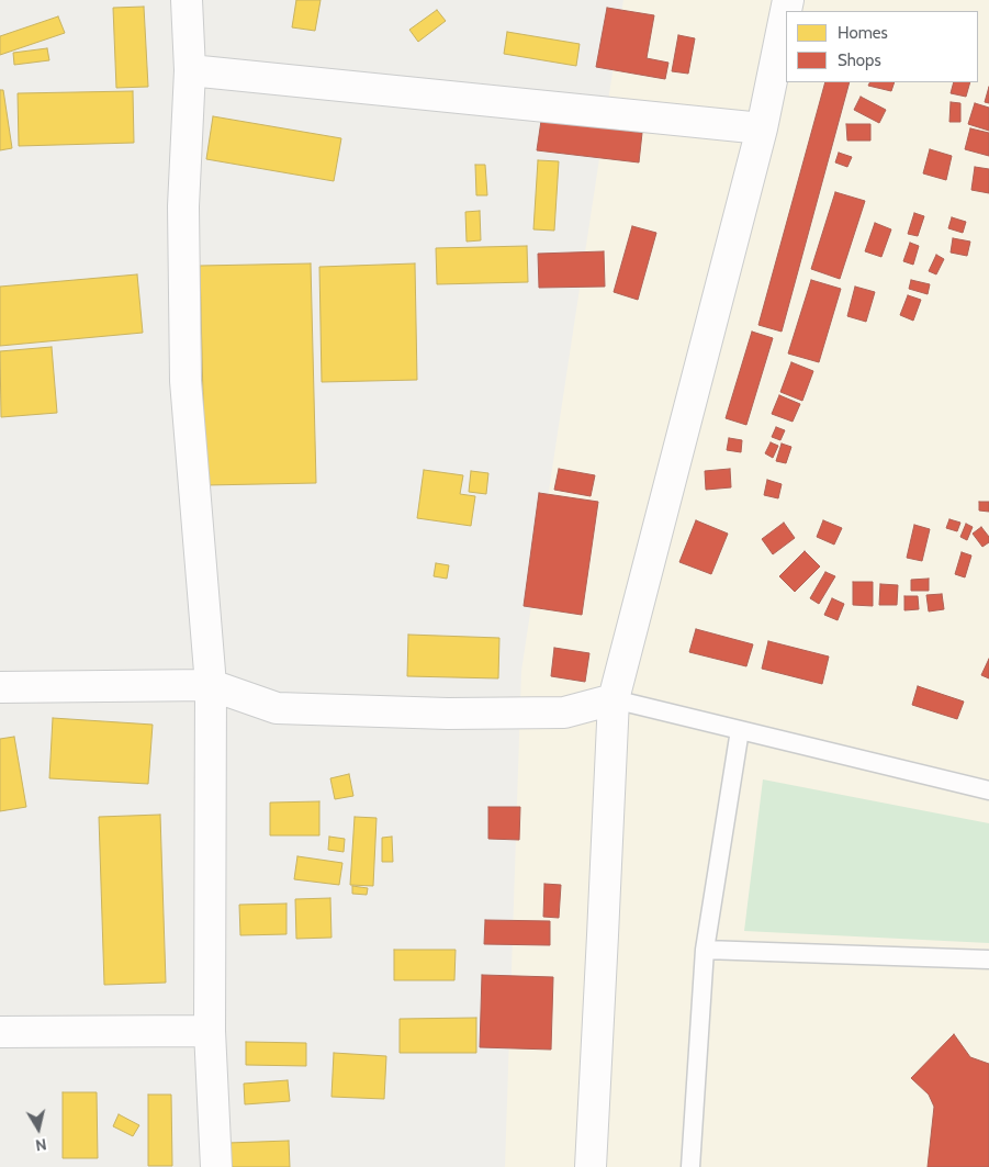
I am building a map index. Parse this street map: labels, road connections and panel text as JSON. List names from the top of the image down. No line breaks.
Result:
{"legend":["Homes","Shops"],"north":"bottom"}
